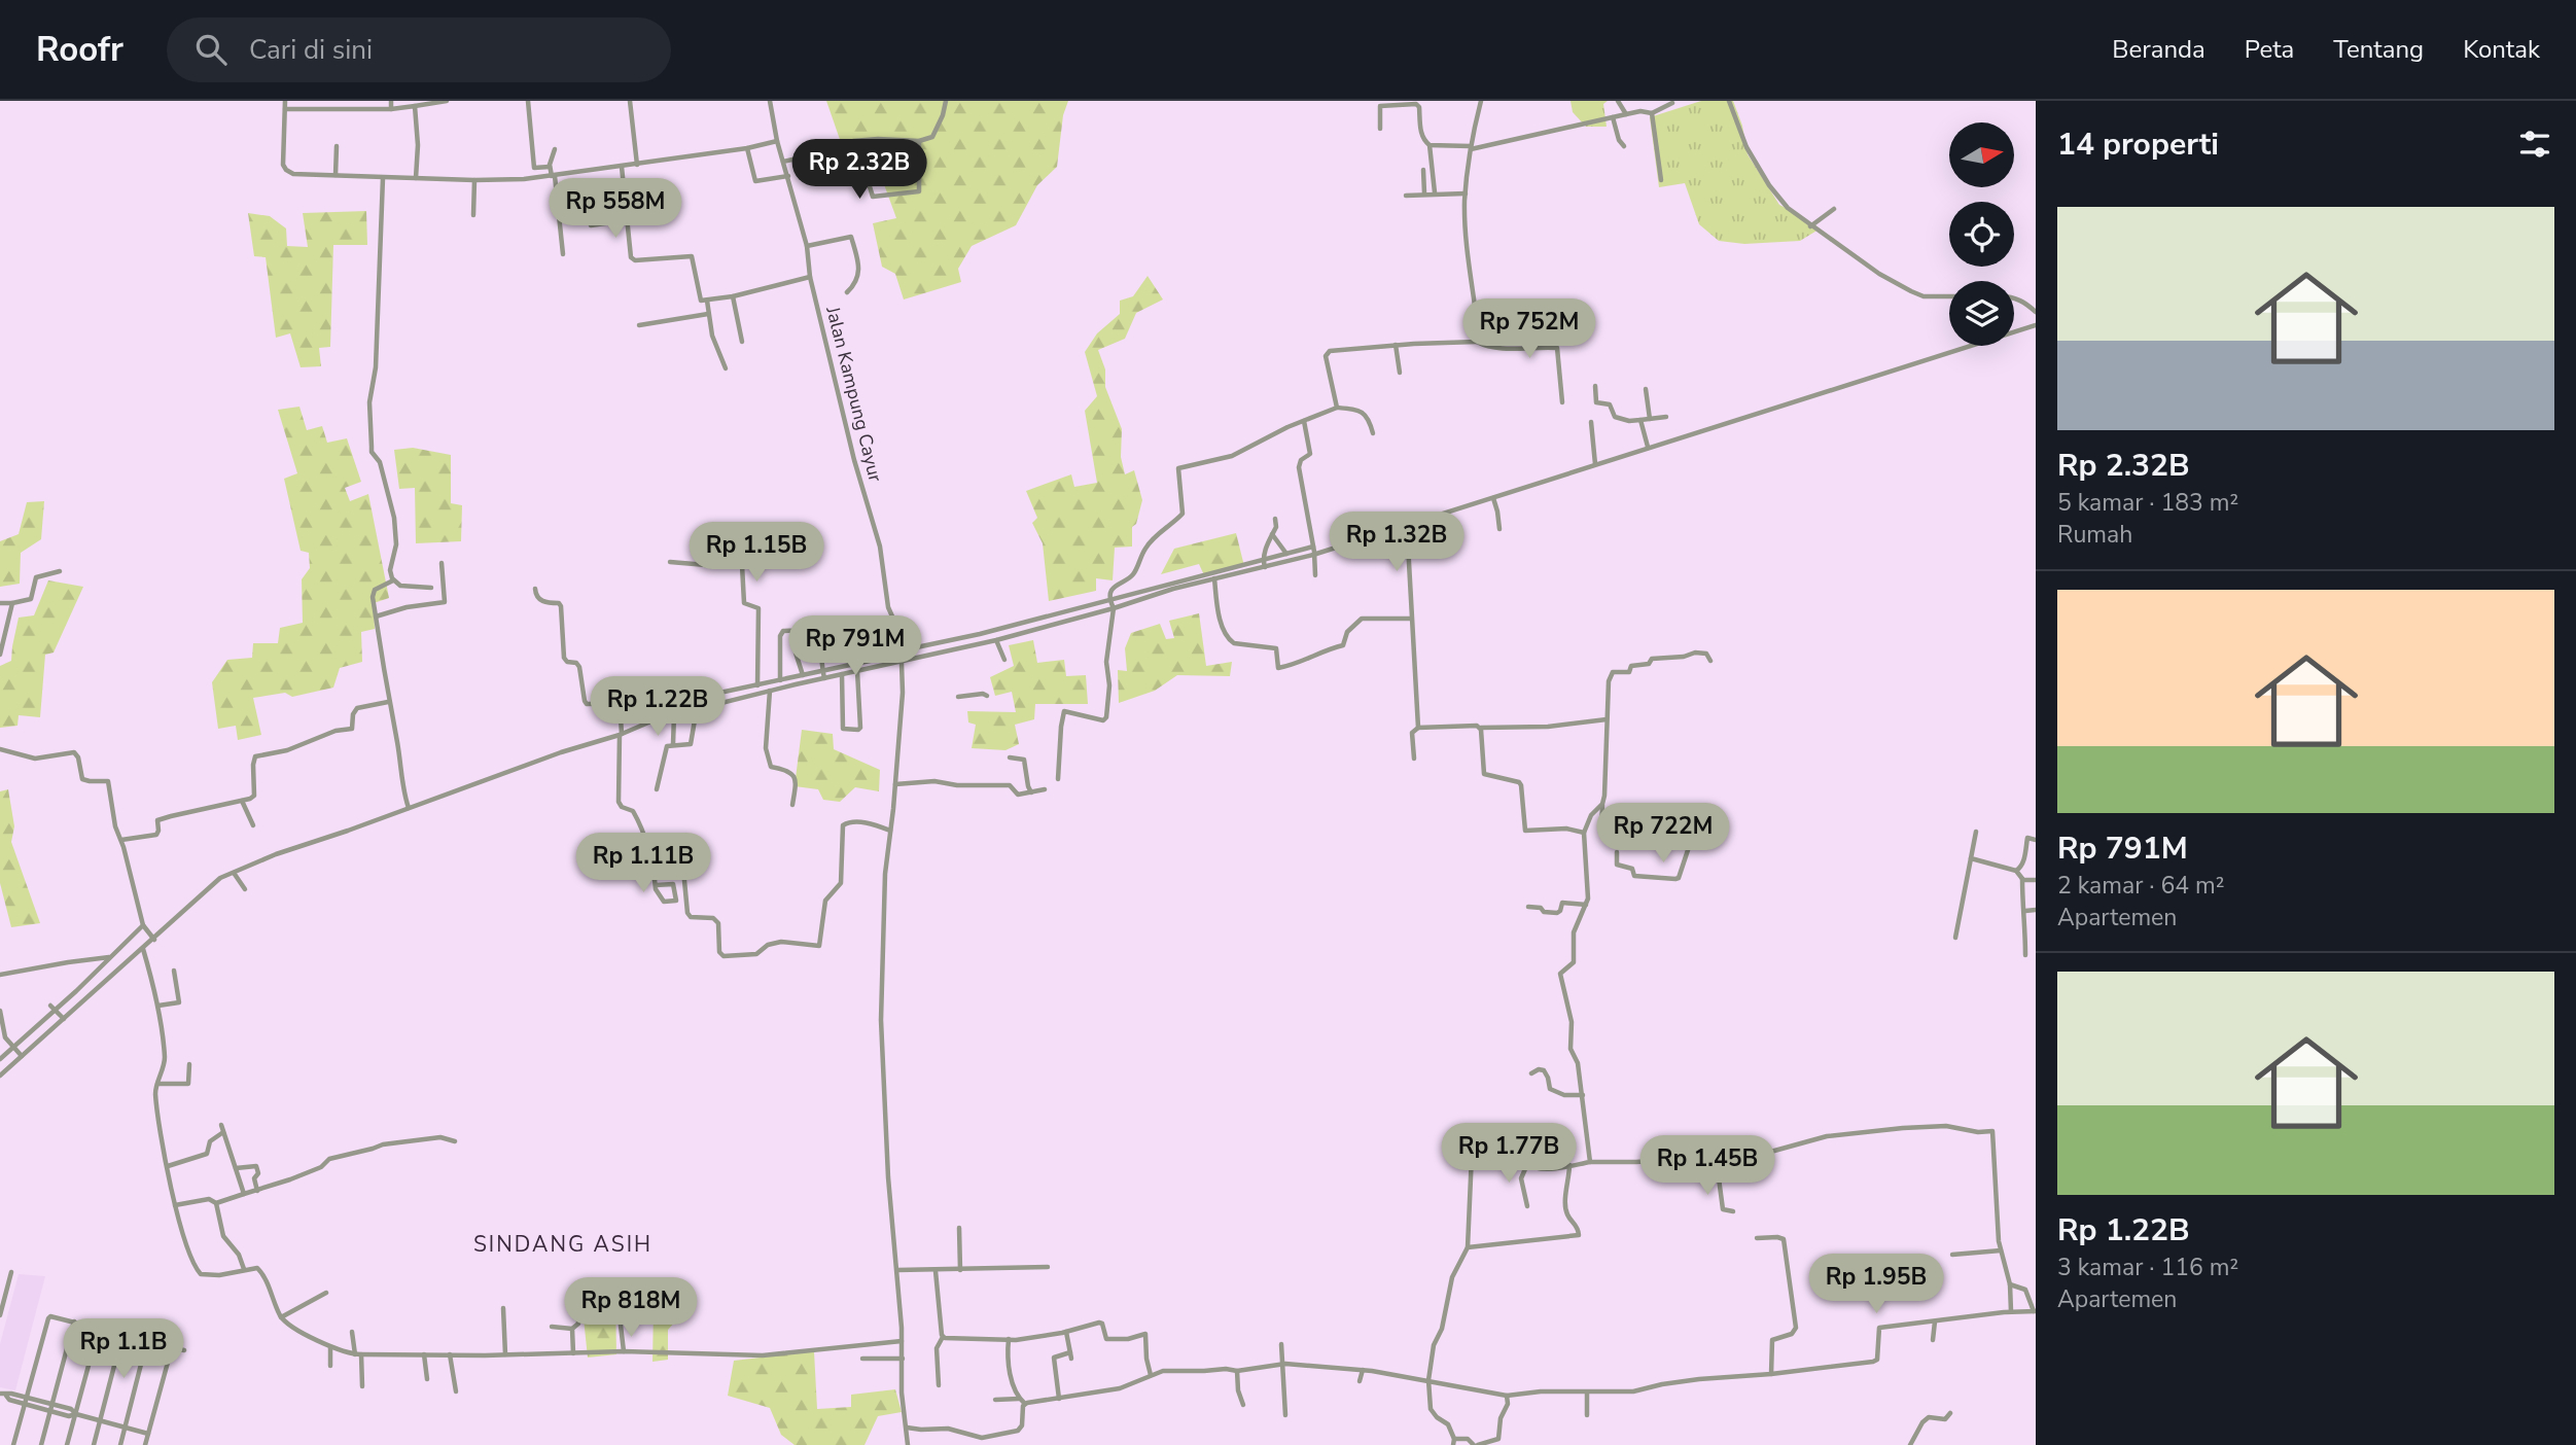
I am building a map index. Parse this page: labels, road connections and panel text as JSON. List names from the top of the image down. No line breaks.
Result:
{"streets":{"street":["Jalan Kampung Cayur"]},"districts":["SINDANG ASIH"],"north":"right","page":{"header":"Roofr","search":"Cari di sini","nav":["Beranda","Peta","Tentang","Kontak"],"heading":"14 properti","price":["Rp 2.32B","Rp 558M","Rp 752M","Rp 1.32B","Rp 1.15B","Rp 791M","Rp 1.22B","Rp 722M","Rp 1.11B","Rp 1.77B","Rp 1.45B","Rp 1.95B","Rp 818M","Rp 1.1B"],"list":[{"name":"Rp 2.32B","note":"5 kamar · 183 m² · Rumah"},{"name":"Rp 791M","note":"2 kamar · 64 m² · Apartemen"},{"name":"Rp 1.22B","note":"3 kamar · 116 m² · Apartemen"}]}}
